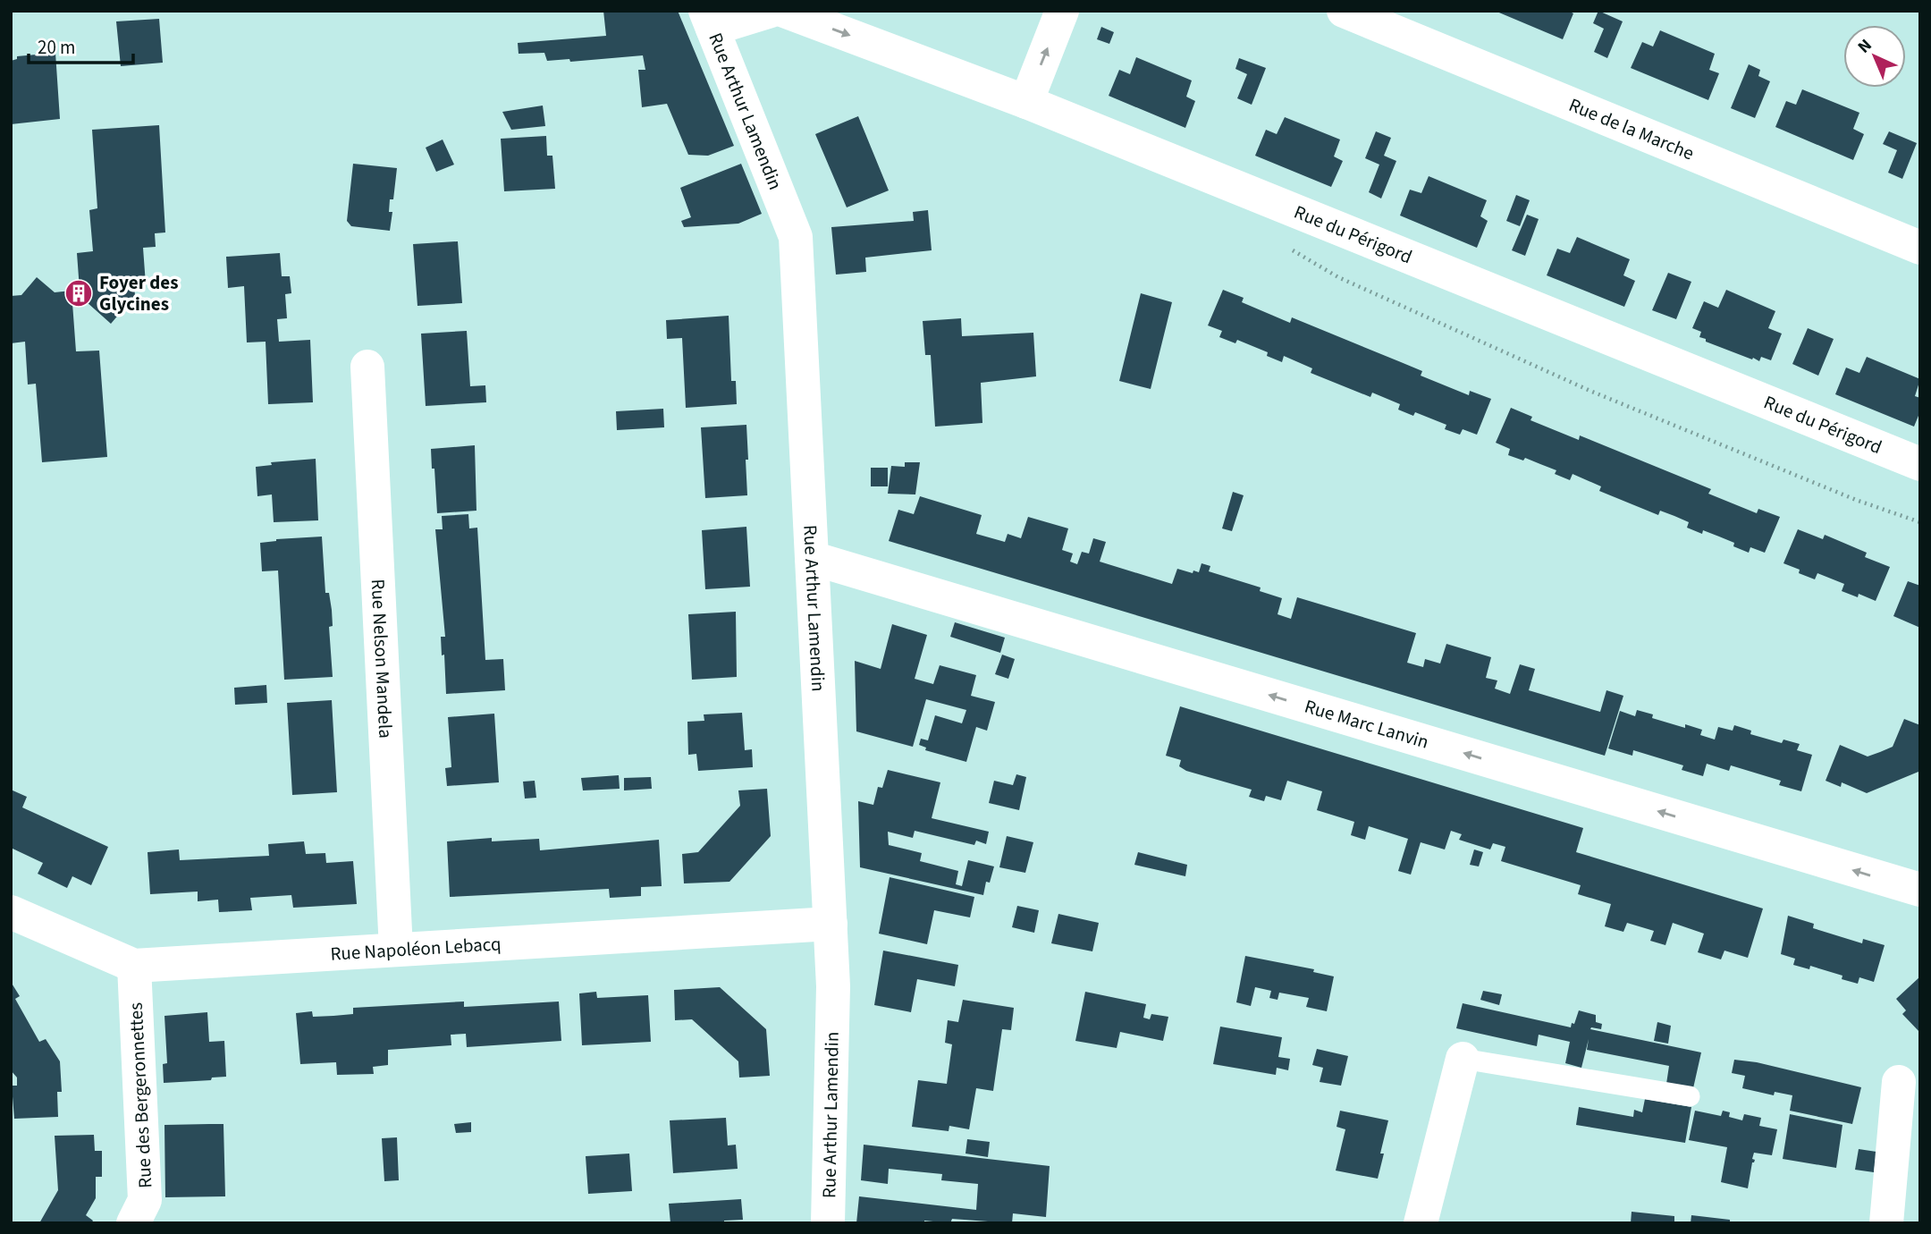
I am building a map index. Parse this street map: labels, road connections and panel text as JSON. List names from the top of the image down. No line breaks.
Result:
{"streets":{"street":["Rue Arthur Lamendin","Rue de la Marche","Rue du Périgord","Rue Nelson Mandela","Rue Marc Lanvin","Rue Napoléon Lebacq","Rue des Bergeronnettes"]},"crossings":[["Rue Arthur Lamendin","Rue Marc Lanvin"],["Rue Arthur Lamendin","Rue Napoléon Lebacq"],["Rue Nelson Mandela","Rue Napoléon Lebacq"],["Rue Napoléon Lebacq","Rue des Bergeronnettes"]],"one_way":["Rue Marc Lanvin"],"places":{"building":["Foyer des Glycines"]},"scale_bar":"20 m","north":"top left"}
